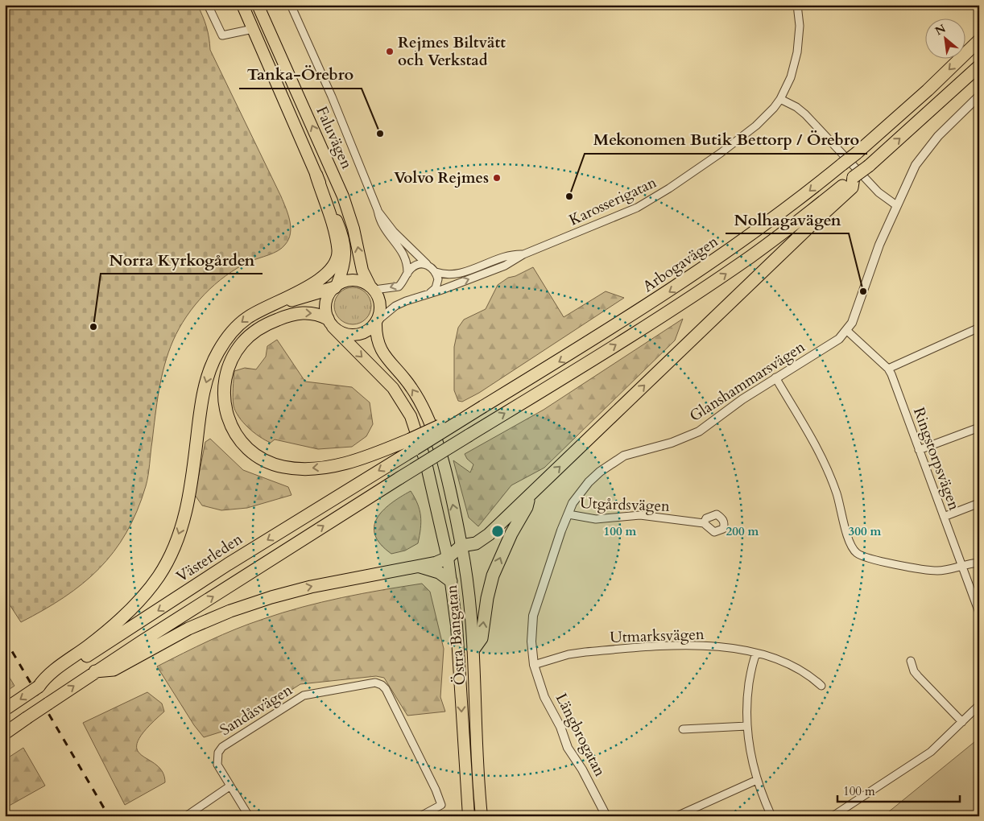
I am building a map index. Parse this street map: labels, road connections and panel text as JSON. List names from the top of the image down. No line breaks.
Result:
{"streets":{"highway":["Arbogavägen","Västerleden"],"main road":["Faluvägen","Östra Bangatan"],"street":["Karosserigatan","Glanshammarsvägen","Ringstorpsvägen","Utgårdsvägen","Utmarksvägen","Sandåsvägen","Längbrogatan"]},"crossings":[["Faluvägen","Karosserigatan"],["Faluvägen","Östra Bangatan"],["Karosserigatan","Östra Bangatan"],["Arbogavägen","Västerleden"],["Glanshammarsvägen","Ringstorpsvägen"],["Glanshammarsvägen","Utgårdsvägen"],["Glanshammarsvägen","Utmarksvägen"],["Glanshammarsvägen","Längbrogatan"],["Utmarksvägen","Längbrogatan"]],"places":["Rejmes Biltvätt och Verkstad","Tanka-Örebro","Volvo Rejmes","Mekonomen Butik Bettorp / Örebro","Nolhagavägen","Norra Kyrkogården"],"scale_bar":"100 m","north":"top left","rings":["100 m","200 m","300 m"]}
